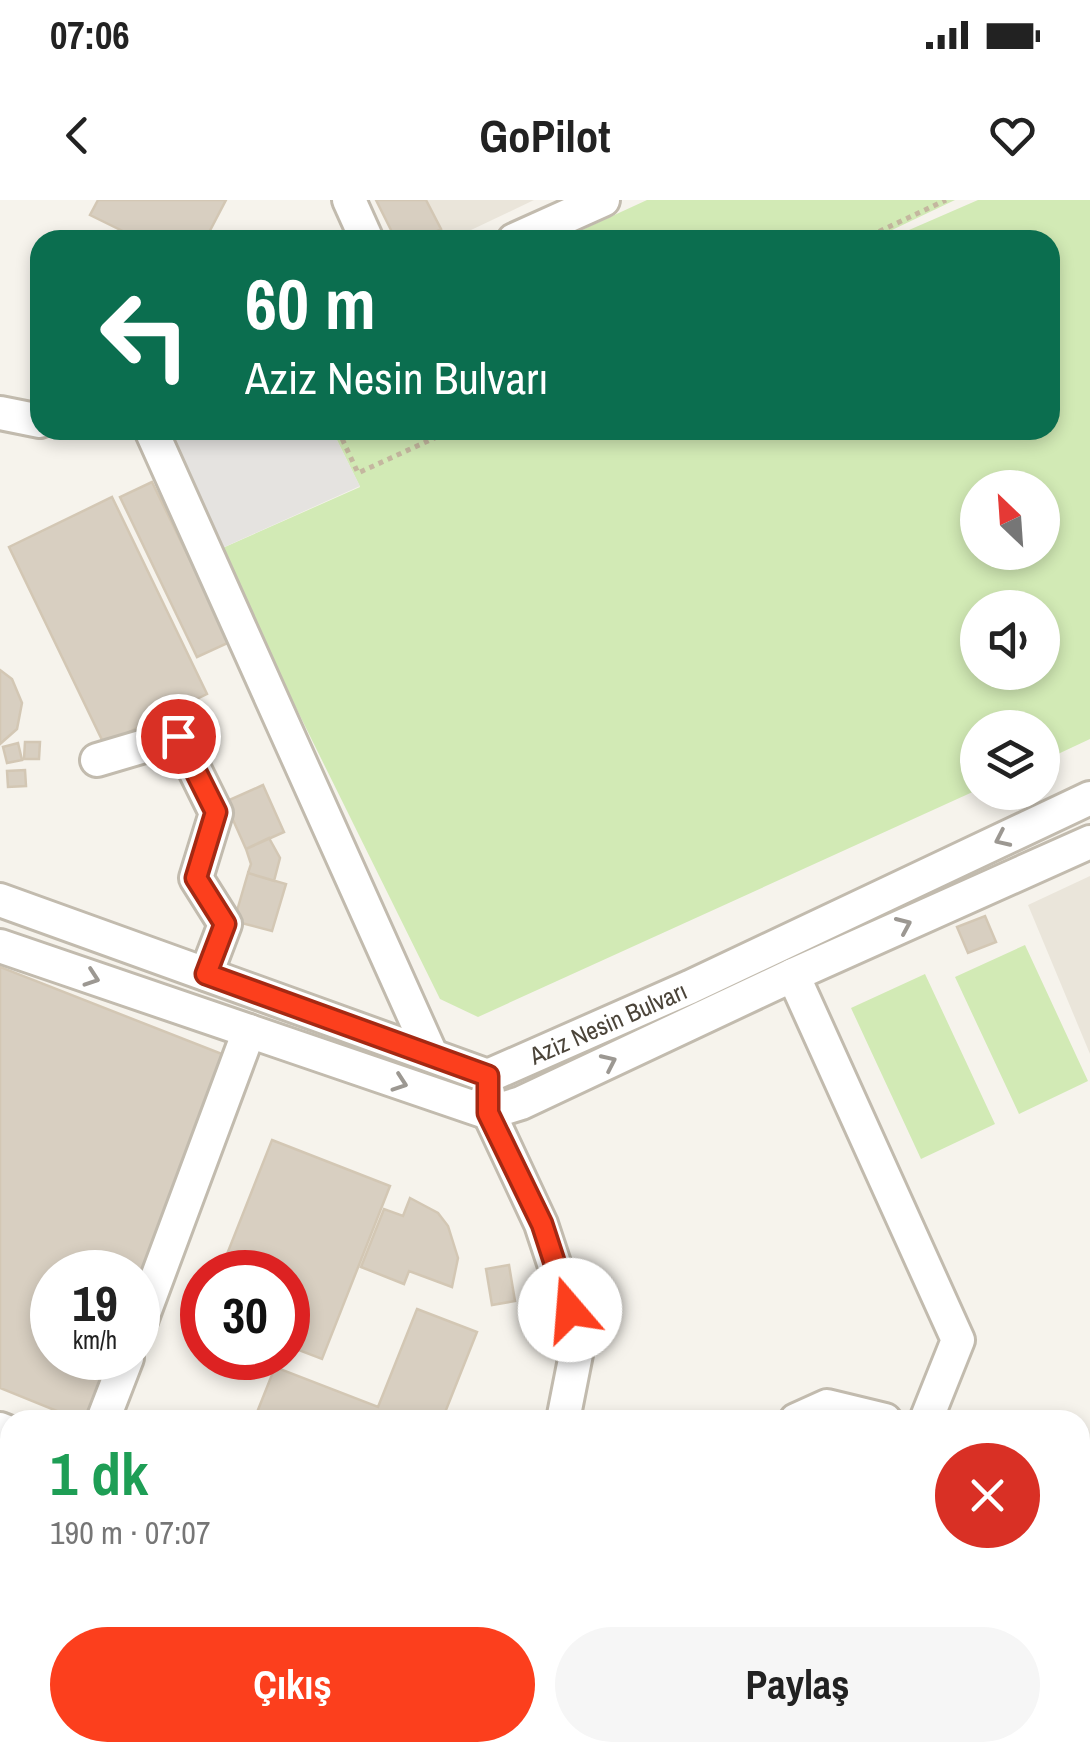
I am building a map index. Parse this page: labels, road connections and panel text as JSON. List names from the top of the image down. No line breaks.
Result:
{"streets":{"street":["Aziz Nesin Bulvarı"]},"north":"top left","page":{"status":"07:06","header":"GoPilot","turn":["60 m","Aziz Nesin Bulvarı"],"speed":"19 km/h","limit":"30","heading":["1 dk","190 m · 07:07"],"buttons":["Çıkış","Paylaş"]}}
